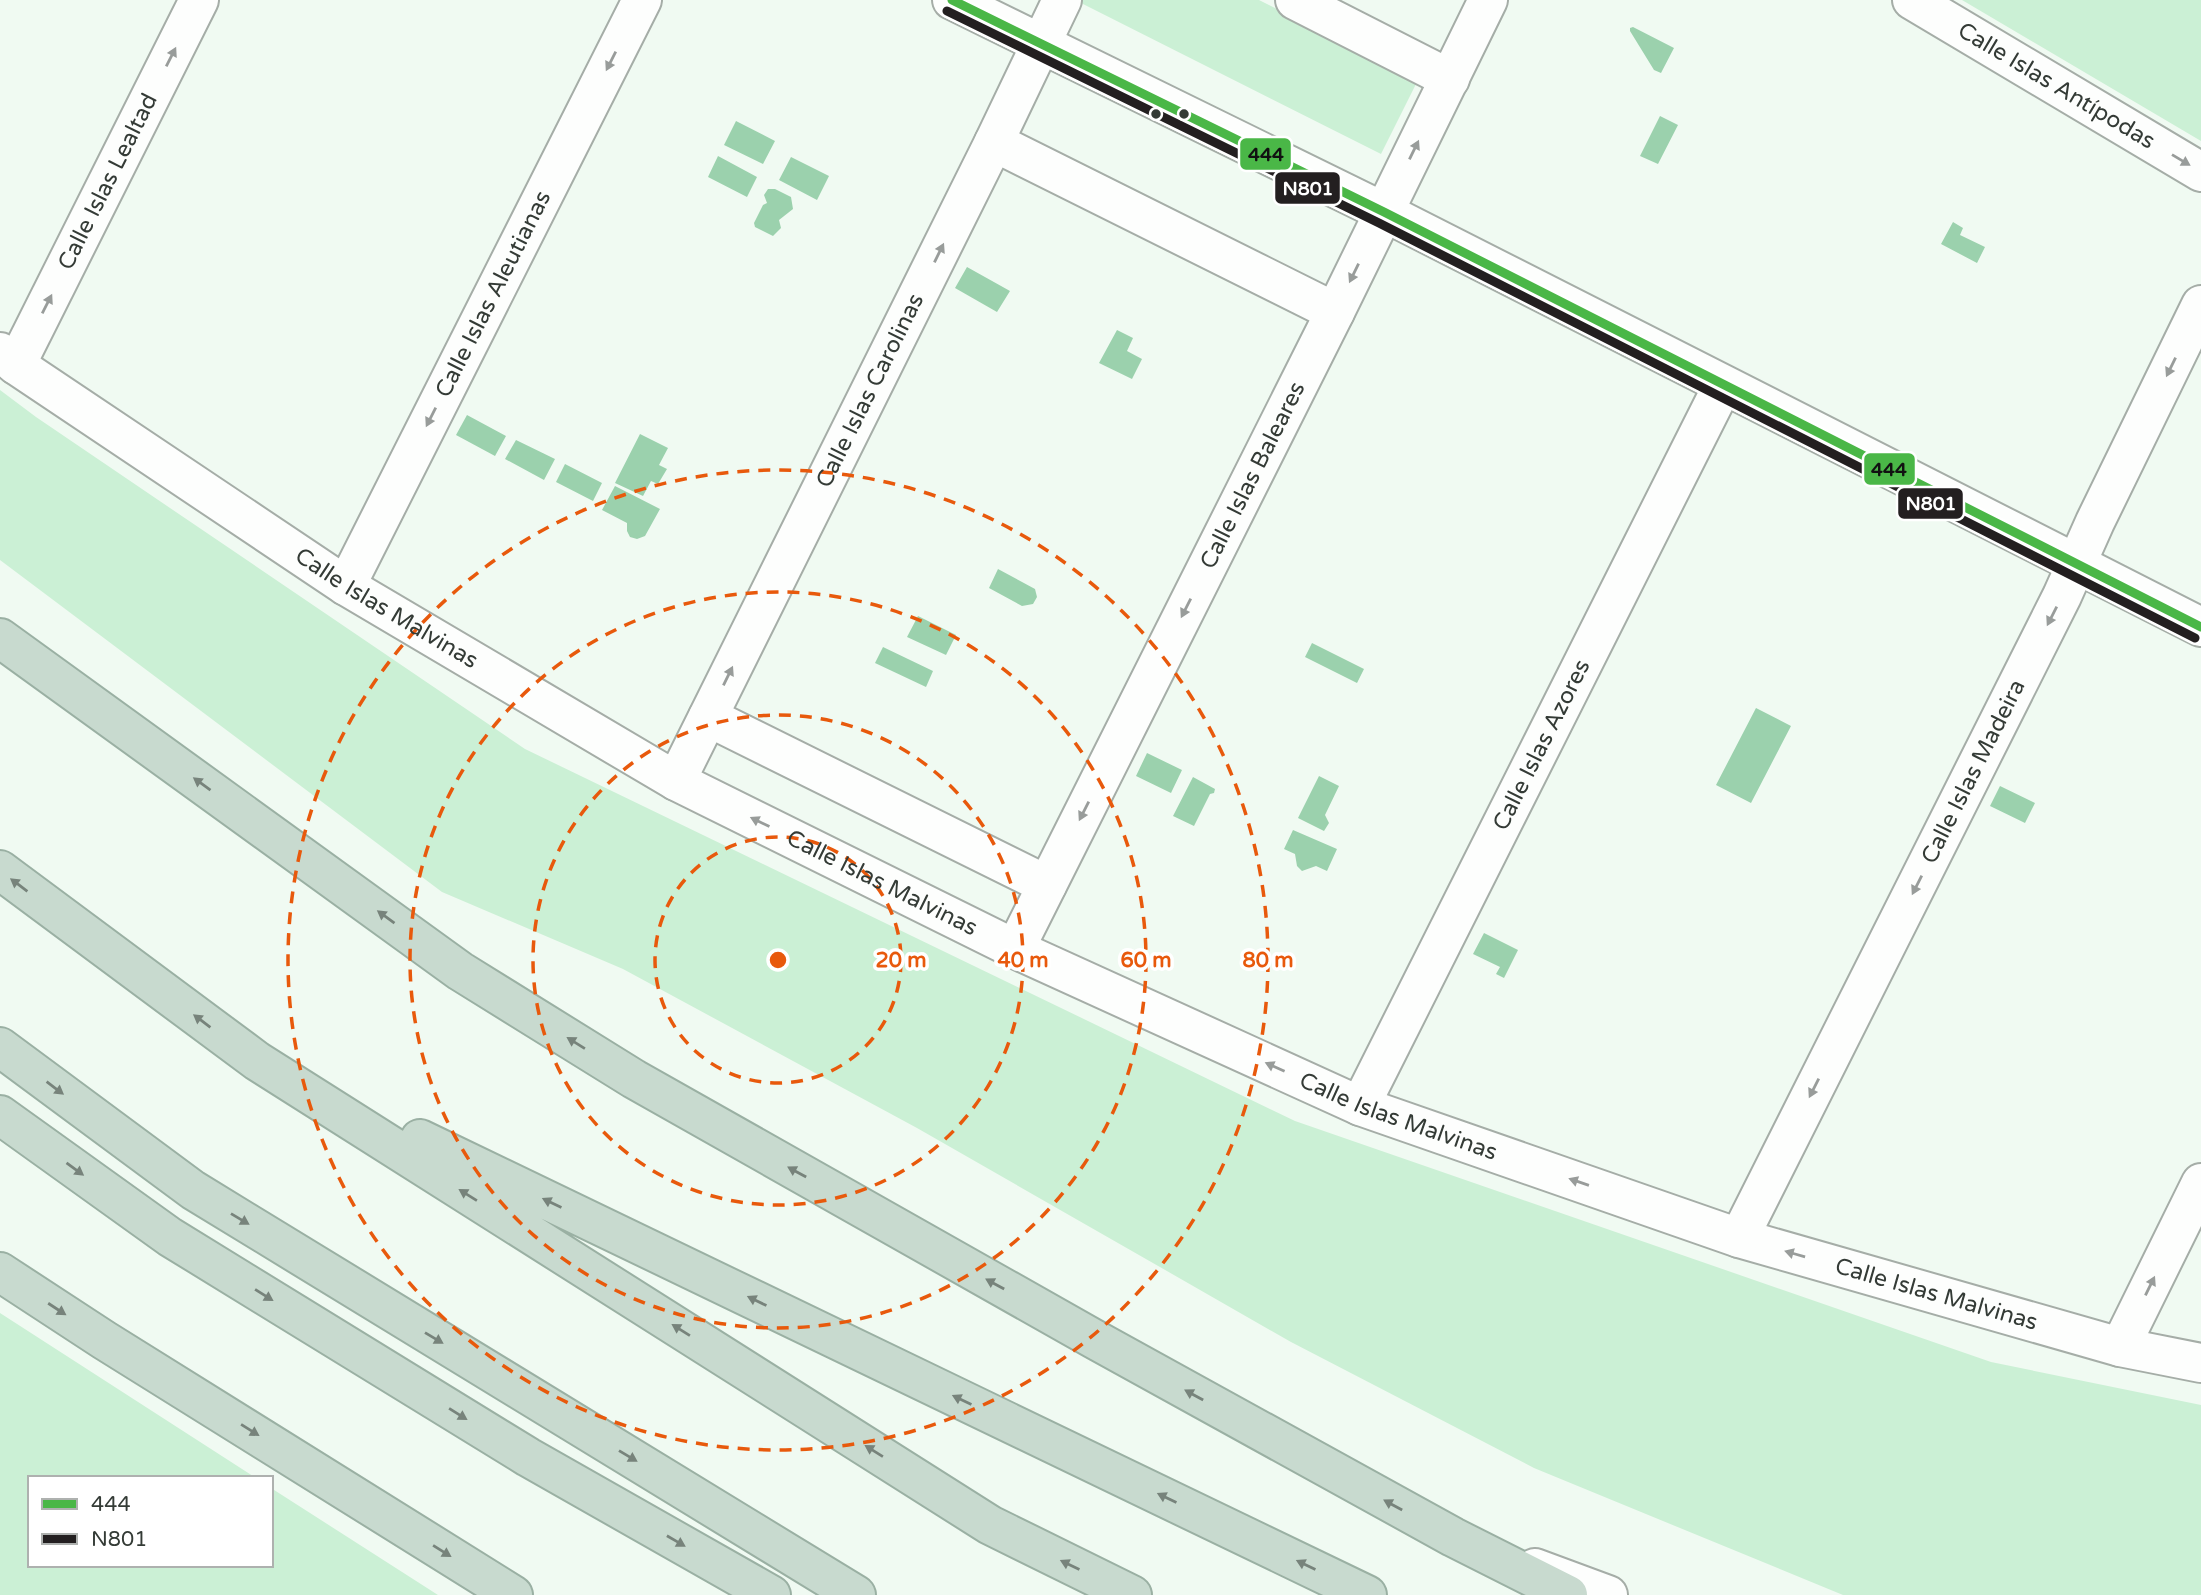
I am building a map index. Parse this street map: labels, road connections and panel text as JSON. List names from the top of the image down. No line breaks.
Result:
{"streets":{"street":["Calle Islas Antípodas","Calle Islas Lealtad","Calle Islas Aleutianas","Calle Islas Carolinas","Calle Islas Baleares","Calle Islas Malvinas","Calle Islas Azores","Calle Islas Madeira"]},"crossings":[["Calle Islas Lealtad","Calle Islas Malvinas"],["Calle Islas Aleutianas","Calle Islas Malvinas"],["Calle Islas Carolinas","Calle Islas Malvinas"],["Calle Islas Baleares","Calle Islas Malvinas"],["Calle Islas Malvinas","Calle Islas Azores"],["Calle Islas Malvinas","Calle Islas Madeira"]],"one_way":["Calle Islas Antípodas","Calle Islas Lealtad","Calle Islas Aleutianas","Calle Islas Carolinas","Calle Islas Malvinas","Calle Islas Madeira"],"lines":["transit line 444","transit line N801"],"legend":["444","N801"],"rings":["20 m","40 m","60 m","80 m"]}
